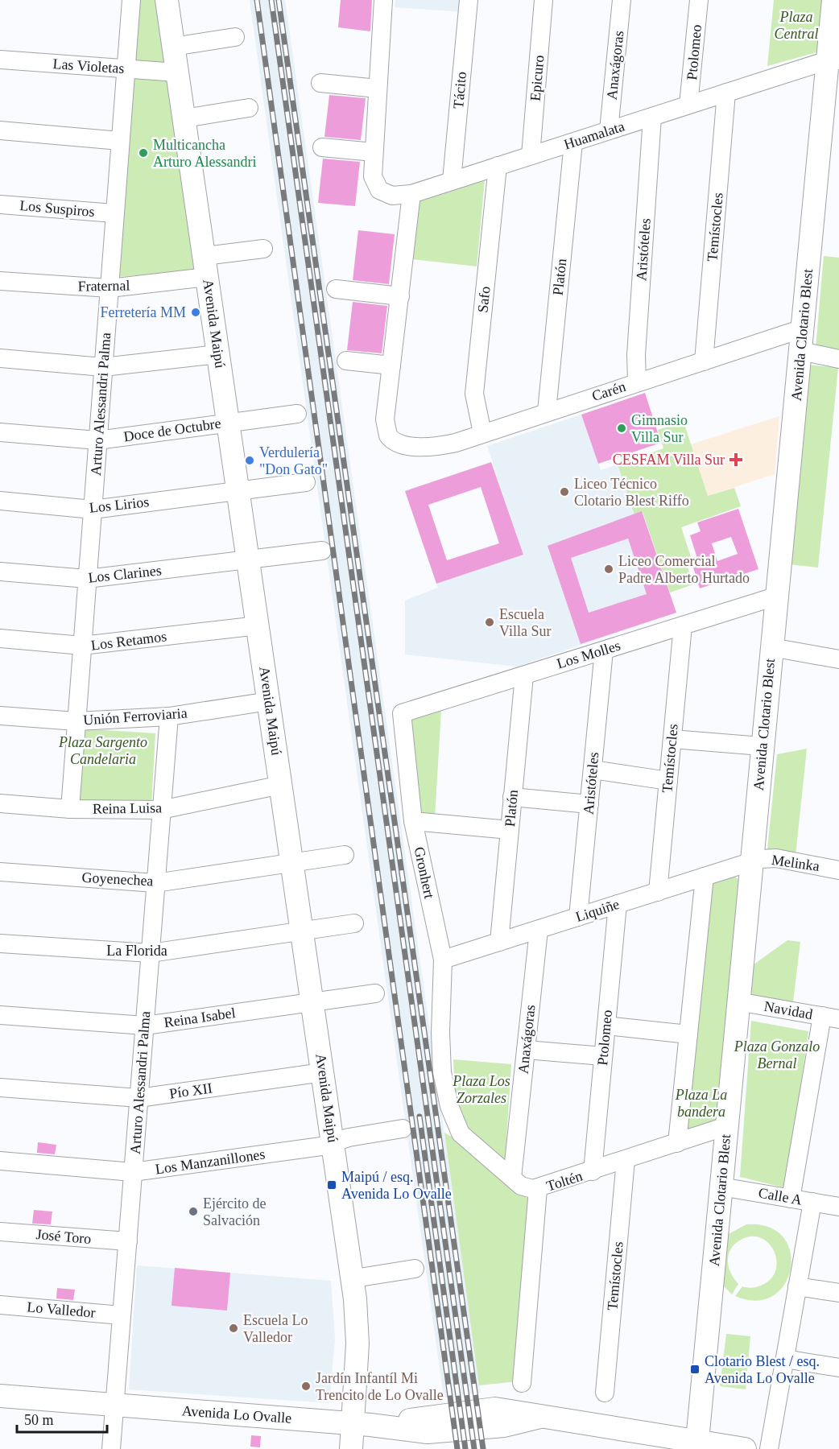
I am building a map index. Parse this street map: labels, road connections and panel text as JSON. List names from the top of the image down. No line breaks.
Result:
{"streets":{"main road":["Avenida Maipú","Avenida Clotario Blest","Avenida Lo Ovalle"],"street":["Ptolomeo","Anaxágoras","Las Violetas","Epicuro","Tácito","Huamalata","Los Suspiros","Temístocles","Aristóteles","Platón","Fraternal","Safo","Carén","Arturo Alessandri Palma","Doce de Octubre","Los Lirios","Los Clarines","Los Retamos","Los Molles","Unión Ferroviaria","Reina Luisa","Melinka","Gronhert","Goyenechea","Liquiñe","La Florida","Navidad","Reina Isabel","Pío XII","Los Manzanillones","Toltén","Calle A","José Toro","Lo Valledor"]},"crossings":[["Ptolomeo","Huamalata"],["Ptolomeo","Liquiñe"],["Ptolomeo","Toltén"],["Anaxágoras","Huamalata"],["Anaxágoras","Liquiñe"],["Anaxágoras","Toltén"],["Las Violetas","Avenida Maipú"],["Las Violetas","Arturo Alessandri Palma"],["Epicuro","Huamalata"],["Tácito","Huamalata"],["Huamalata","Temístocles"],["Huamalata","Aristóteles"],["Huamalata","Platón"],["Huamalata","Safo"],["Huamalata","Avenida Clotario Blest"],["Los Suspiros","Arturo Alessandri Palma"],["Temístocles","Carén"],["Temístocles","Los Molles"],["Temístocles","Liquiñe"],["Temístocles","Toltén"],["Aristóteles","Carén"],["Aristóteles","Los Molles"],["Aristóteles","Liquiñe"],["Platón","Carén"],["Platón","Los Molles"],["Platón","Liquiñe"],["Fraternal","Avenida Maipú"],["Fraternal","Arturo Alessandri Palma"],["Safo","Carén"],["Avenida Maipú","Doce de Octubre"],["Avenida Maipú","Los Lirios"],["Avenida Maipú","Los Clarines"],["Avenida Maipú","Los Retamos"],["Avenida Maipú","Unión Ferroviaria"],["Avenida Maipú","Reina Luisa"],["Avenida Maipú","Goyenechea"],["Avenida Maipú","La Florida"],["Avenida Maipú","Reina Isabel"],["Avenida Maipú","Pío XII"],["Avenida Maipú","Los Manzanillones"],["Avenida Maipú","Avenida Lo Ovalle"],["Avenida Clotario Blest","Carén"],["Avenida Clotario Blest","Los Molles"],["Avenida Clotario Blest","Melinka"],["Avenida Clotario Blest","Liquiñe"],["Avenida Clotario Blest","Navidad"],["Avenida Clotario Blest","Toltén"],["Avenida Clotario Blest","Calle A"],["Avenida Clotario Blest","Avenida Lo Ovalle"],["Arturo Alessandri Palma","Doce de Octubre"],["Arturo Alessandri Palma","Los Lirios"],["Arturo Alessandri Palma","Los Clarines"],["Arturo Alessandri Palma","Los Retamos"],["Arturo Alessandri Palma","Unión Ferroviaria"],["Arturo Alessandri Palma","Reina Luisa"],["Arturo Alessandri Palma","Goyenechea"],["Arturo Alessandri Palma","La Florida"],["Arturo Alessandri Palma","Reina Isabel"],["Arturo Alessandri Palma","Pío XII"],["Arturo Alessandri Palma","Los Manzanillones"],["Arturo Alessandri Palma","José Toro"],["Arturo Alessandri Palma","Lo Valledor"],["Arturo Alessandri Palma","Avenida Lo Ovalle"],["Los Molles","Gronhert"],["Melinka","Liquiñe"],["Gronhert","Liquiñe"],["Gronhert","Toltén"]],"parks":["Plaza Central","Plaza Sargento Candelaria","Plaza Gonzalo Bernal","Plaza Los Zorzales","Plaza La bandera"],"places":{"other":["Multicancha Arturo Alessandri","Ferretería MM","Gimnasio Villa Sur","Verdulería \"Don Gato\"","Liceo Técnico Clotario Blest Riffo","Liceo Comercial Padre Alberto Hurtado","Escuela Villa Sur","Ejército de Salvación","Escuela Lo Valledor","Jardín Infantíl Mi Trencito de Lo Ovalle"],"health":["CESFAM Villa Sur"],"transit":["Maipú / esq. Avenida Lo Ovalle","Clotario Blest / esq. Avenida Lo Ovalle"]},"scale_bar":"50 m"}
